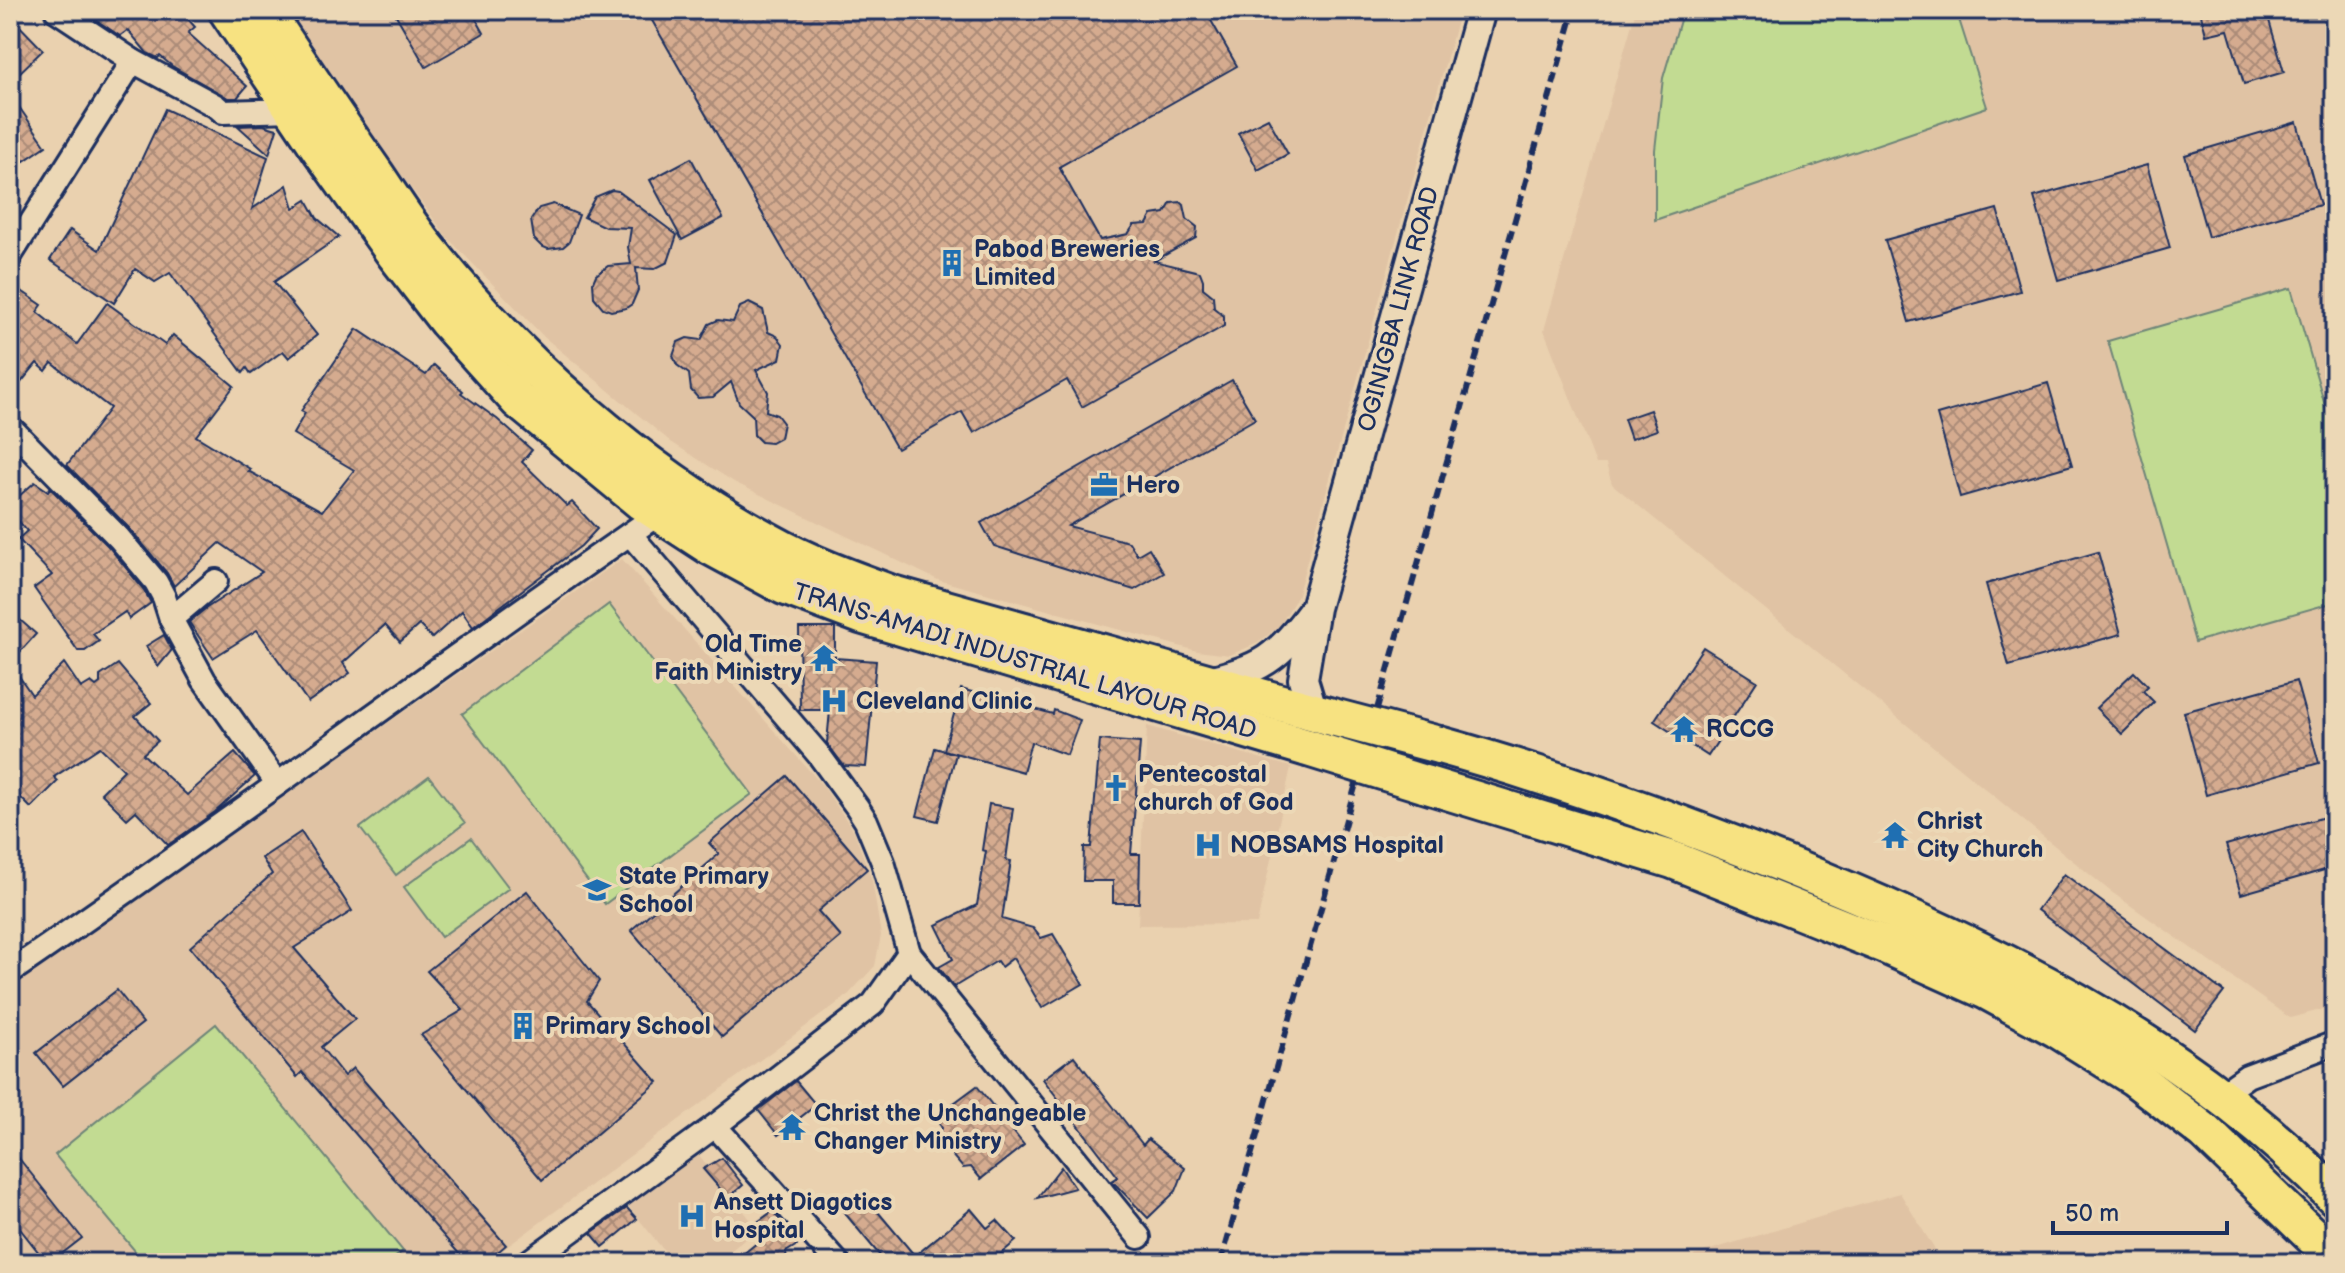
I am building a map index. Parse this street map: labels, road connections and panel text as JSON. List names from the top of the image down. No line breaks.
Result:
{"streets":{"main road":["TRANS-AMADI INDUSTRIAL LAYOUR ROAD"],"street":["OGINIGBA LINK ROAD"]},"crossings":[["OGINIGBA LINK ROAD","TRANS-AMADI INDUSTRIAL LAYOUR ROAD"]],"places":{"building":["Pabod Breweries Limited","Primary School"],"office":["Hero"],"temple":["Old Time Faith Ministry","RCCG","Christ City Church","Christ the Unchangeable Changer Ministry"],"hospital":["Cleveland Clinic","NOBSAMS Hospital","Ansett Diagotics Hospital"],"church":["Pentecostal church of God"],"school or university":["State Primary School"]},"scale_bar":"50 m"}
